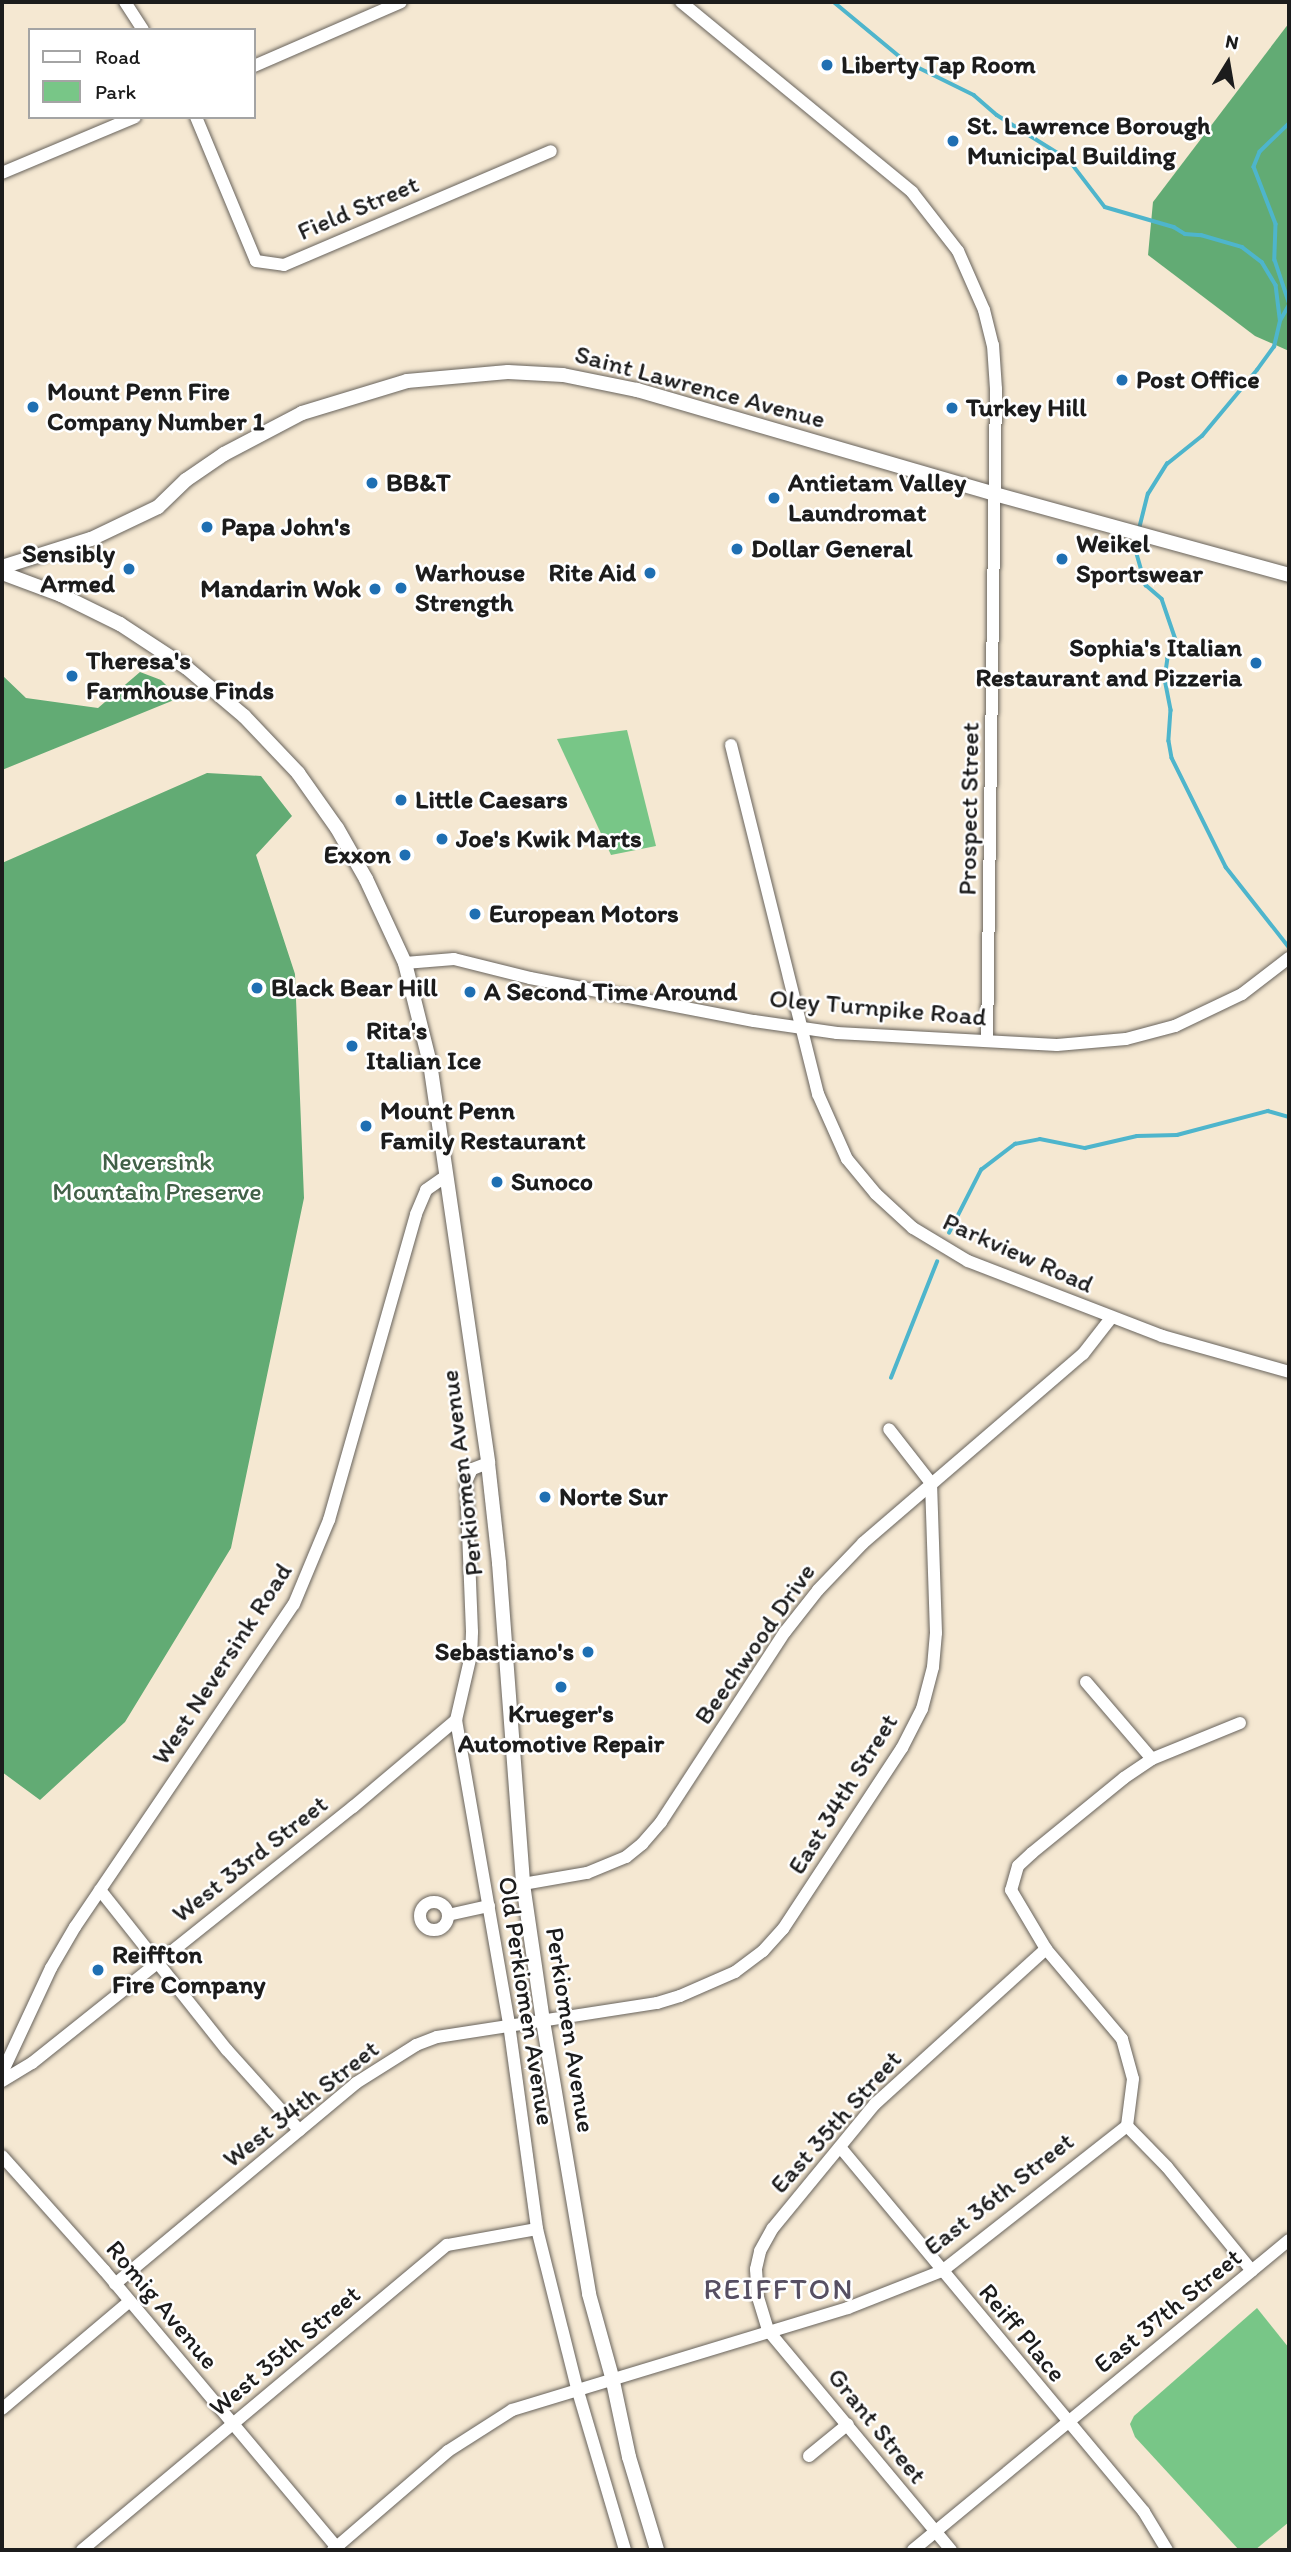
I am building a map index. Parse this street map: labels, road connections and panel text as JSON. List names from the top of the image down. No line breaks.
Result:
{"streets":{"main road":["Saint Lawrence Avenue","Perkiomen Avenue"],"street":["Field Street","Prospect Street","Oley Turnpike Road","Parkview Road","Beechwood Drive","West Neversink Road","East 34th Street","West 33rd Street","Old Perkiomen Avenue","West 34th Street","East 35th Street","East 36th Street","Romig Avenue","East 37th Street","Reiff Place","West 35th Street","Grant Street"]},"crossings":[["Saint Lawrence Avenue","Prospect Street"],["Prospect Street","Oley Turnpike Road"],["Oley Turnpike Road","Parkview Road"],["Oley Turnpike Road","Perkiomen Avenue"],["Parkview Road","Beechwood Drive"],["Perkiomen Avenue","Beechwood Drive"],["Perkiomen Avenue","West Neversink Road"],["Perkiomen Avenue","East 34th Street"],["Perkiomen Avenue","Old Perkiomen Avenue"],["Perkiomen Avenue","West 34th Street"],["Perkiomen Avenue","East 36th Street"],["Beechwood Drive","East 34th Street"],["East 34th Street","West 34th Street"],["West 33rd Street","Old Perkiomen Avenue"],["Old Perkiomen Avenue","West 34th Street"],["Old Perkiomen Avenue","East 36th Street"],["Old Perkiomen Avenue","West 35th Street"],["West 34th Street","Romig Avenue"],["East 35th Street","East 36th Street"],["East 35th Street","Reiff Place"],["East 35th Street","Grant Street"],["East 36th Street","Romig Avenue"],["East 36th Street","Reiff Place"],["East 36th Street","Grant Street"],["Romig Avenue","West 35th Street"],["East 37th Street","Reiff Place"],["East 37th Street","Grant Street"]],"districts":["REIFFTON"],"parks":["Neversink Mountain Preserve"],"places":["Liberty Tap Room","St. Lawrence Borough Municipal Building","Post Office","Mount Penn Fire Company Number 1","Turkey Hill","BB&T","Antietam Valley Laundromat","Papa John's","Dollar General","Weikel Sportswear","Sensibly Armed","Rite Aid","Warhouse Strength","Mandarin Wok","Sophia's Italian Restaurant and Pizzeria","Theresa's Farmhouse Finds","Little Caesars","Joe's Kwik Marts","Exxon","European Motors","Black Bear Hill","A Second Time Around","Rita's Italian Ice","Mount Penn Family Restaurant","Sunoco","Norte Sur","Sebastiano's","Krueger's Automotive Repair","Reiffton Fire Company"],"legend":["Road","Park"],"north":"top"}
